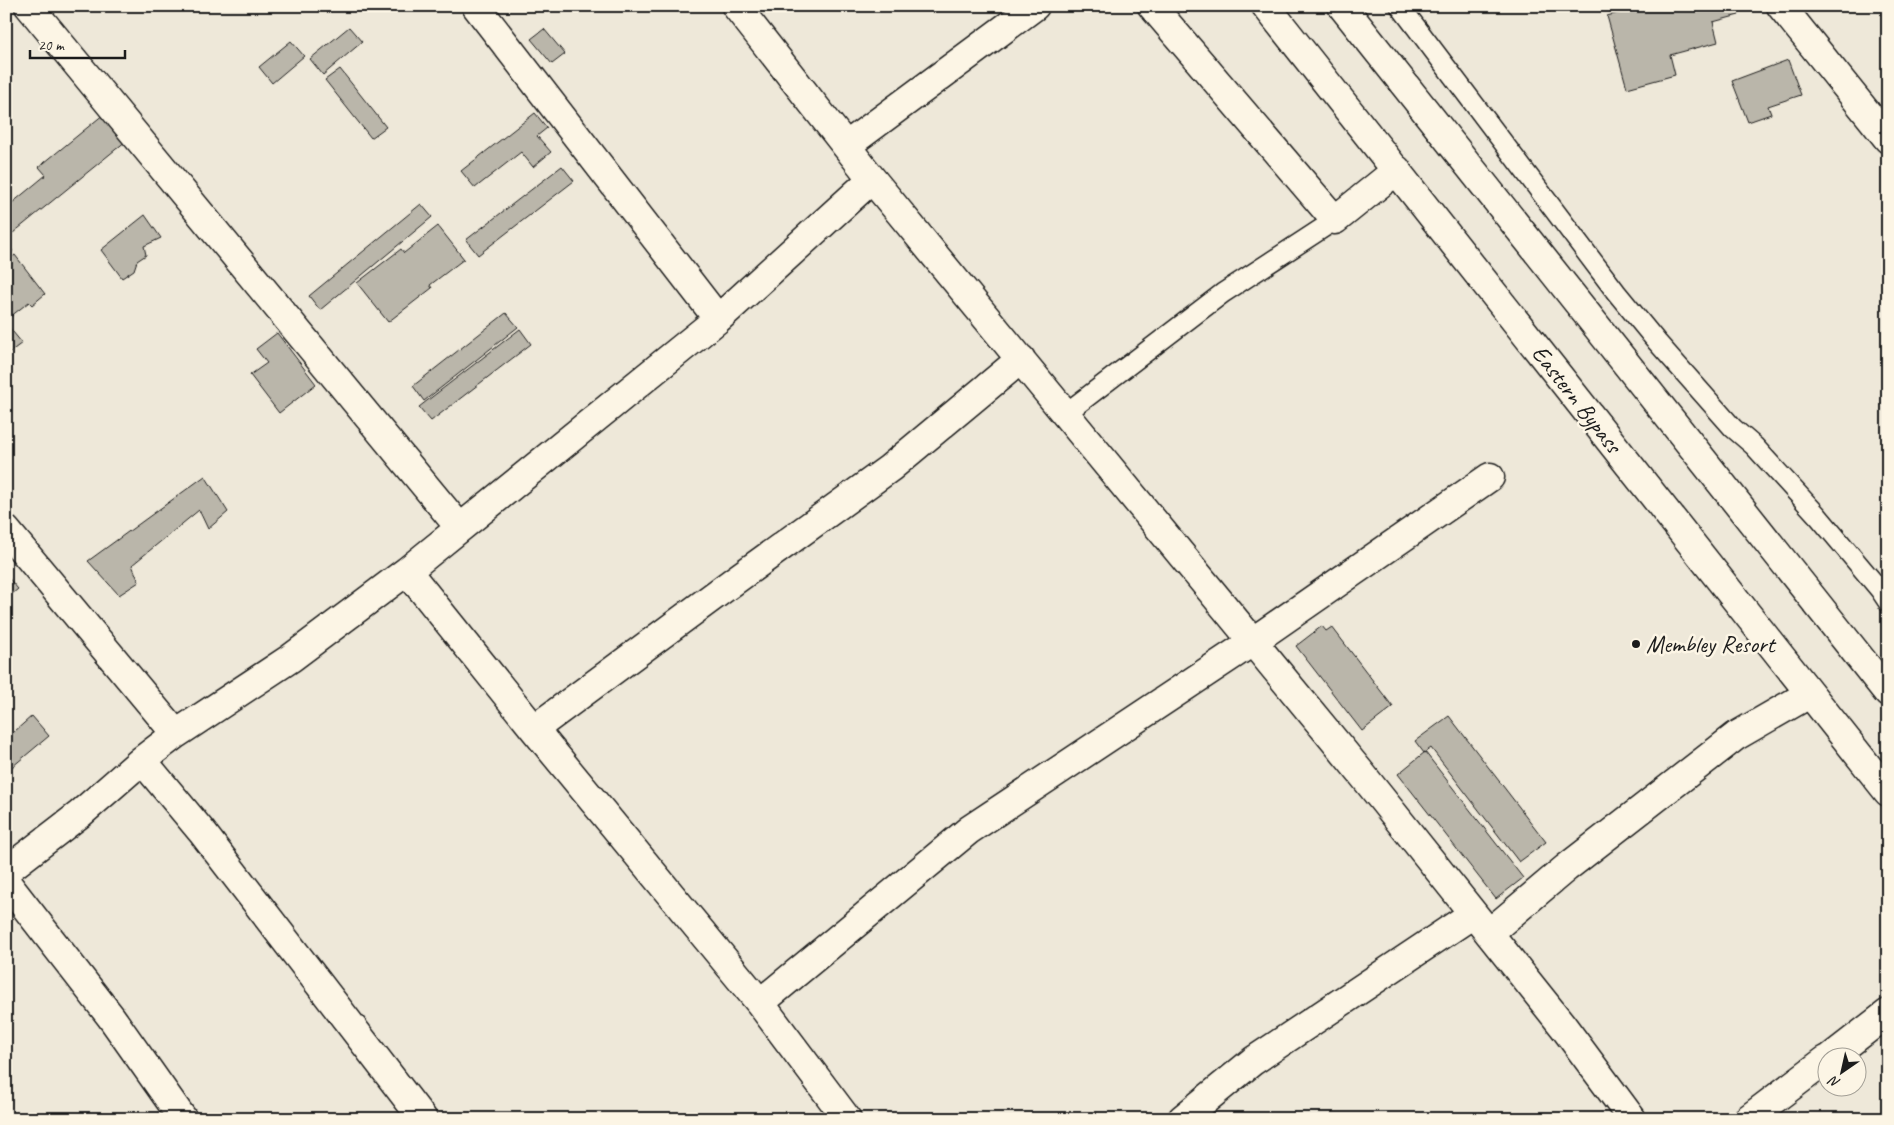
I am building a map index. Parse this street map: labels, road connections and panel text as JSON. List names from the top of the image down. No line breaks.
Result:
{"streets":{"street":["Eastern Bypass"]},"places":["Membley Resort"],"scale_bar":"20 m","north":"bottom left"}
